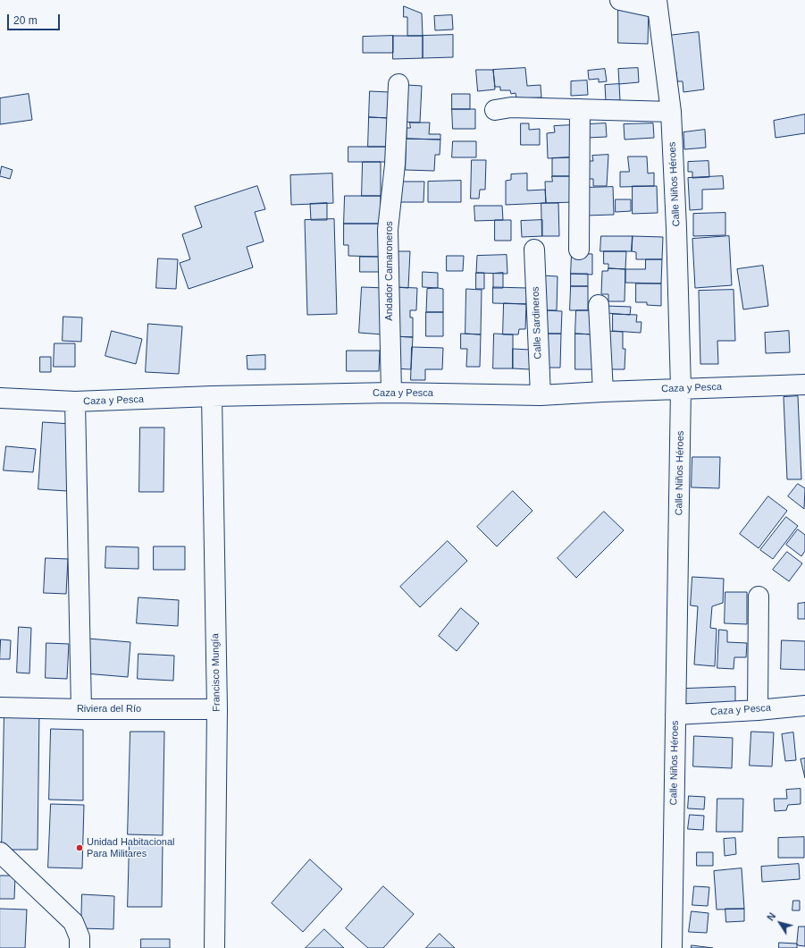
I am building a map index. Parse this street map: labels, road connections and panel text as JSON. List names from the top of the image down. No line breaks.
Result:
{"streets":{"street":["Calle Niños Héroes","Andador Camaroneros","Calle Sardineros","Caza y Pesca","Francisco Mungía","Riviera del Río"]},"crossings":[["Calle Niños Héroes","Caza y Pesca"],["Andador Camaroneros","Caza y Pesca"],["Calle Sardineros","Caza y Pesca"],["Caza y Pesca","Francisco Mungía"],["Francisco Mungía","Riviera del Río"]],"places":["Unidad Habitacional Para Militares"],"scale_bar":"20 m","north":"top left"}
